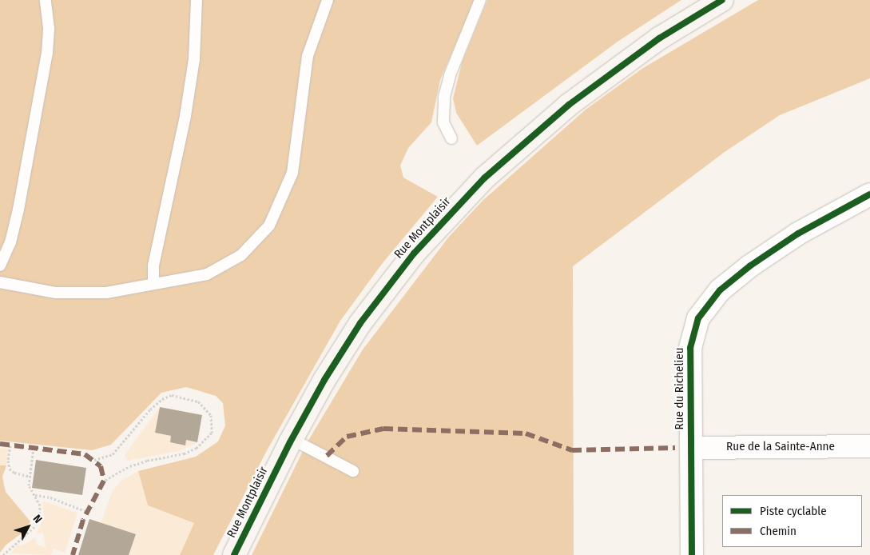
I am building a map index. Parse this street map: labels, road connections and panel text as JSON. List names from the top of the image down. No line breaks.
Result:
{"streets":{"street":["Rue Montplaisir","Rue du Richelieu","Rue de la Sainte-Anne"]},"crossings":[["Rue du Richelieu","Rue de la Sainte-Anne"]],"legend":["Piste cyclable","Chemin"],"north":"top right"}
